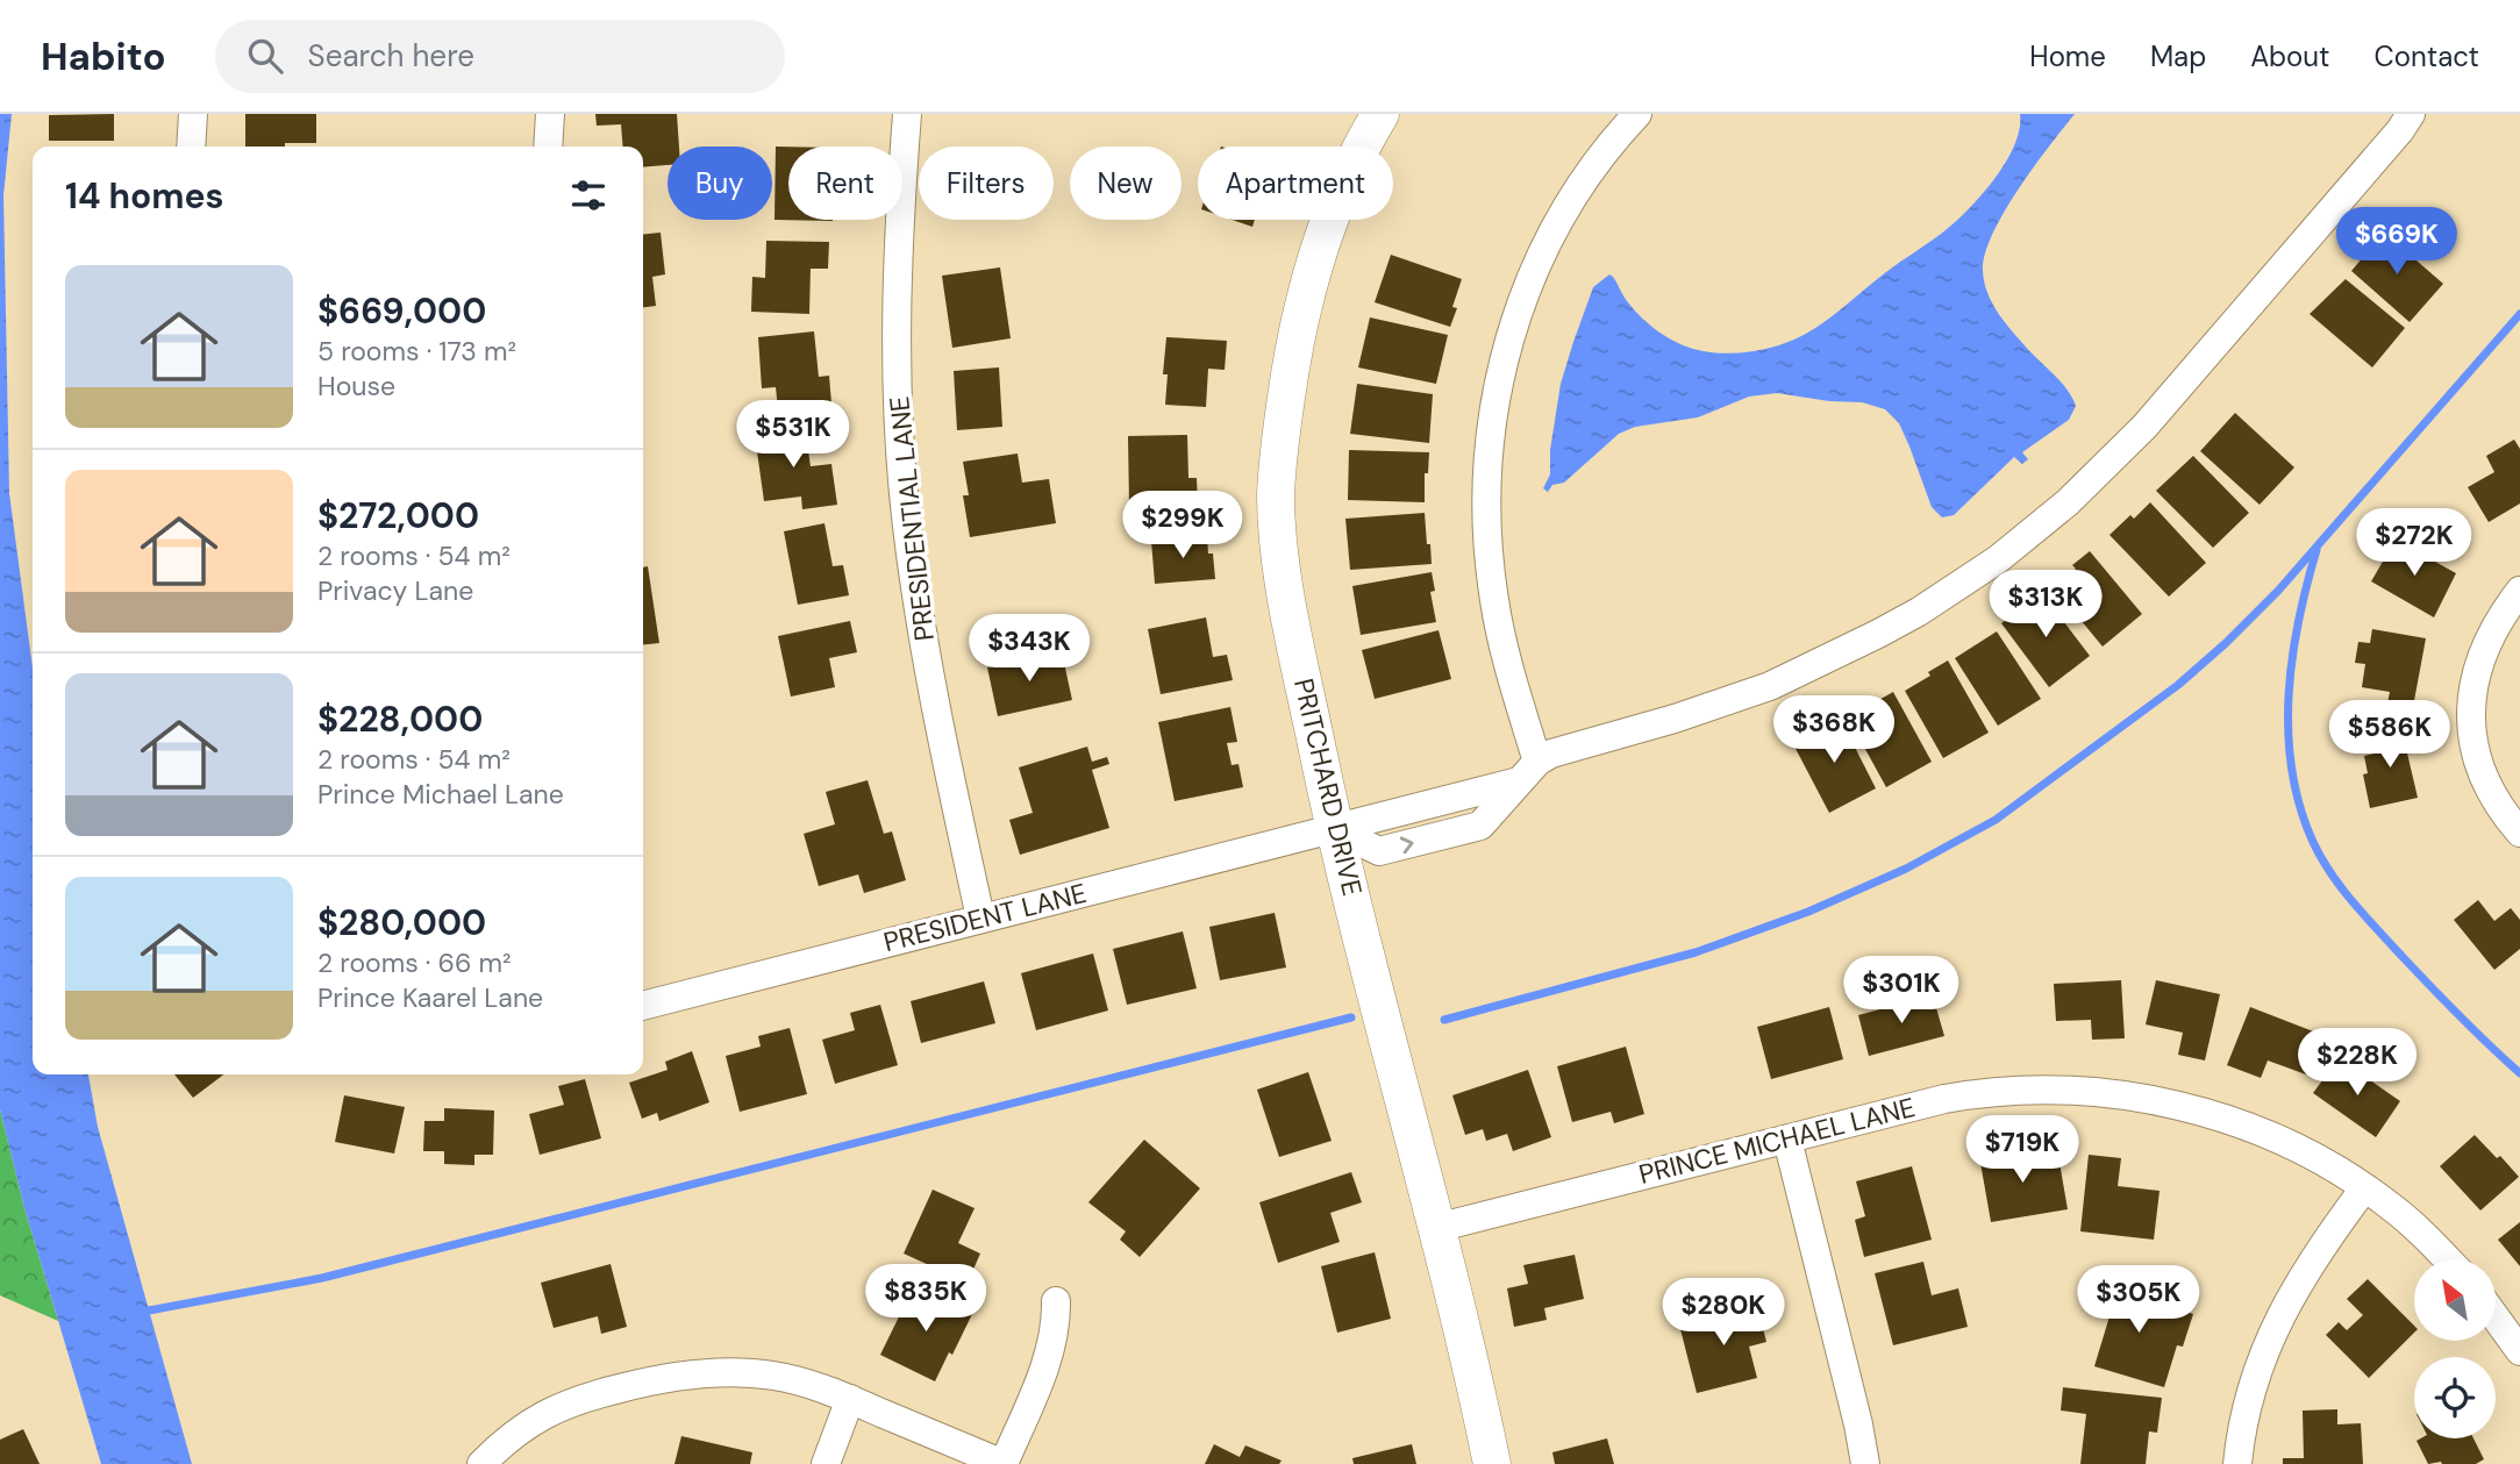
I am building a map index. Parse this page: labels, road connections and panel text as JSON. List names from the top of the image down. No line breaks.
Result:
{"streets":{"street":["PRESIDENTIAL LANE","PRITCHARD DRIVE","PRESIDENT LANE","PRINCE MICHAEL LANE"]},"crossings":[["PRESIDENTIAL LANE","PRESIDENT LANE"],["PRITCHARD DRIVE","PRESIDENT LANE"],["PRITCHARD DRIVE","PRINCE MICHAEL LANE"]],"north":"top left","page":{"header":"Habito","search":"Search here","nav":["Home","Map","About","Contact"],"chip":["Buy","Rent","Filters","New","Apartment"],"heading":"14 homes","price":["$669K","$531K","$299K","$272K","$313K","$343K","$368K","$586K","$301K","$228K","$719K","$835K","$305K","$280K"],"list":[{"name":"$669,000","note":"5 rooms · 173 m² · House"},{"name":"$272,000","note":"2 rooms · 54 m² · Privacy Lane"},{"name":"$228,000","note":"2 rooms · 54 m² · Prince Michael Lane"},{"name":"$280,000","note":"2 rooms · 66 m² · Prince Kaarel Lane"}]}}
